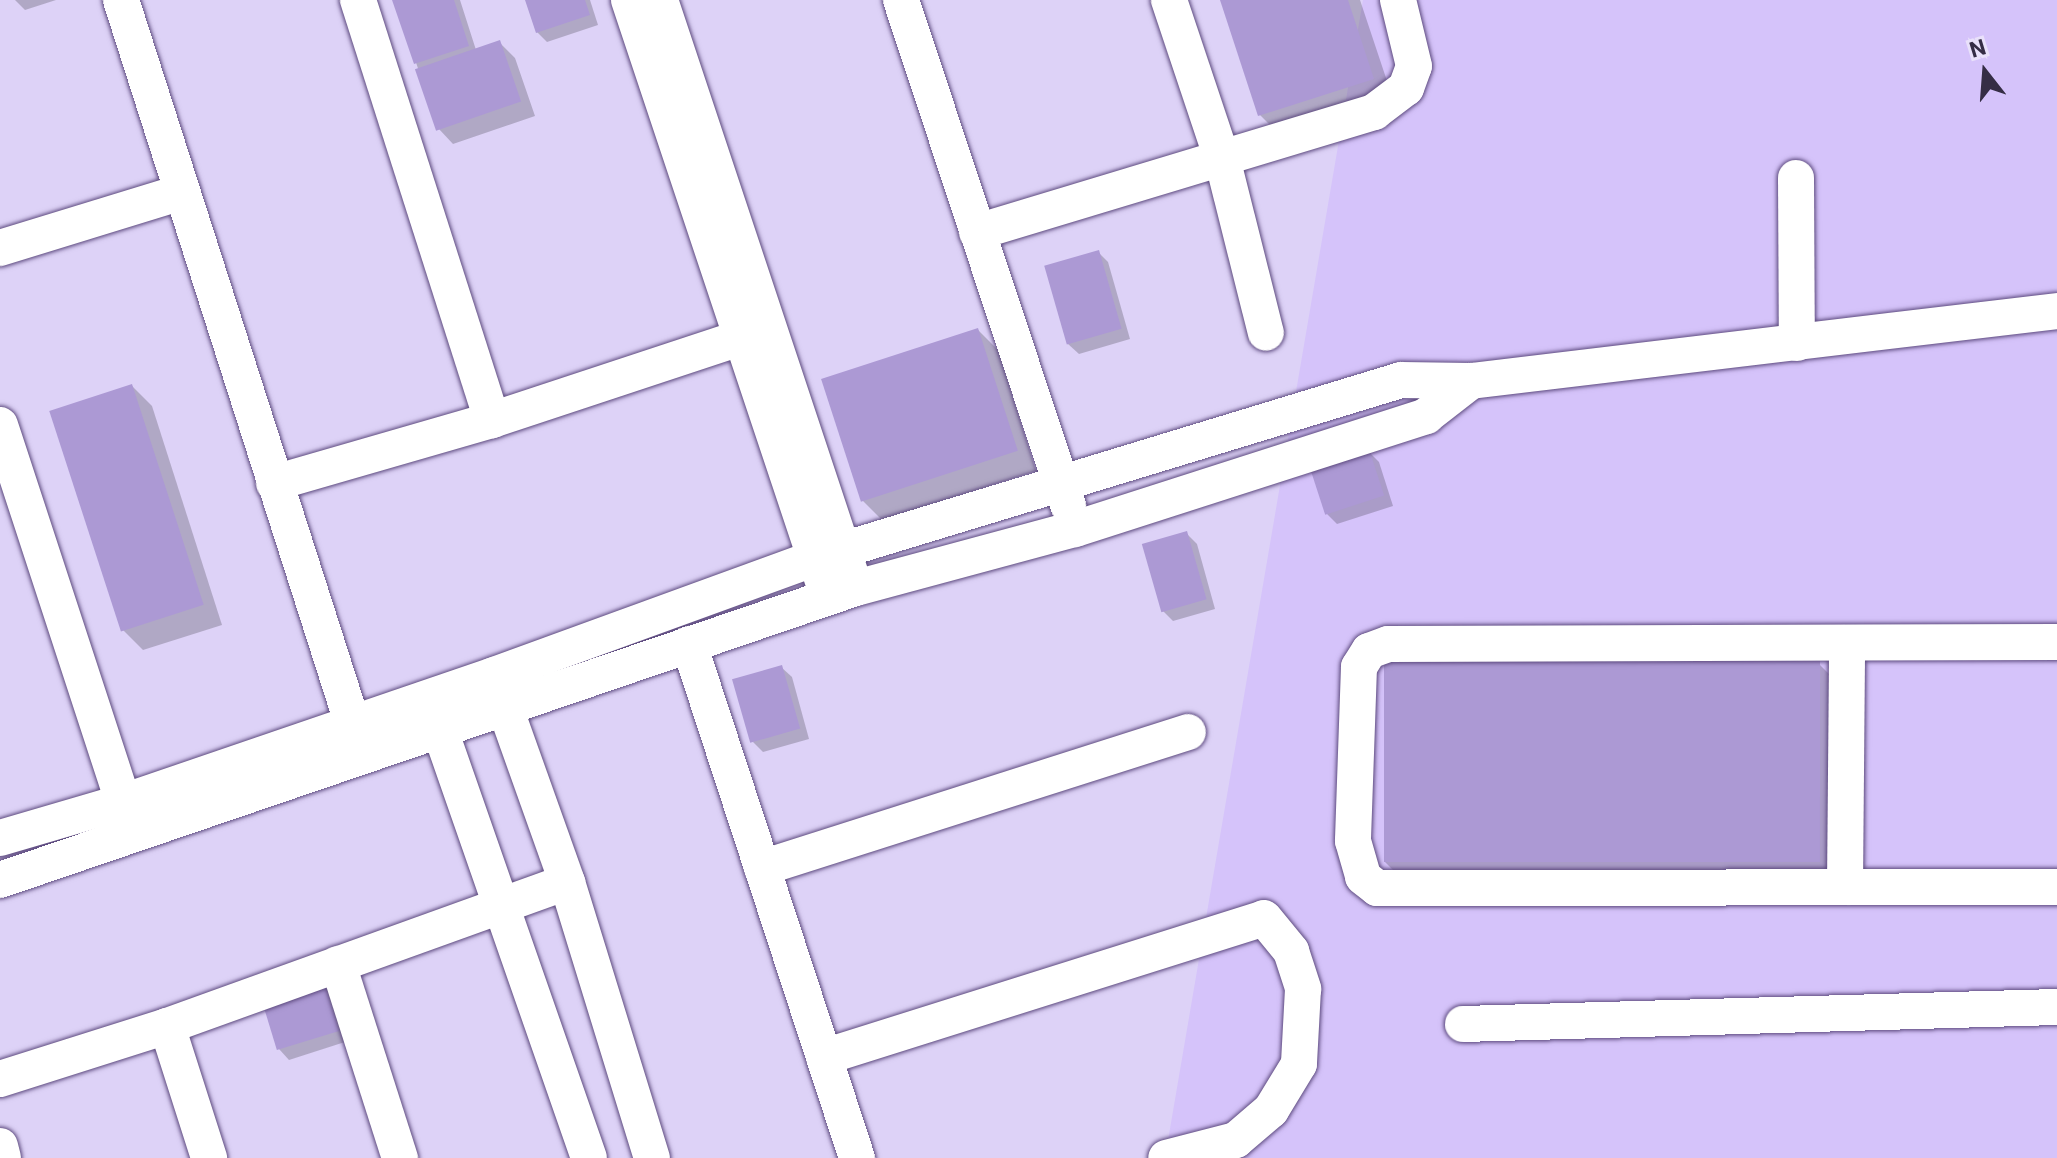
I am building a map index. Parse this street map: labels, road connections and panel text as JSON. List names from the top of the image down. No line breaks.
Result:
{"north":"top"}
